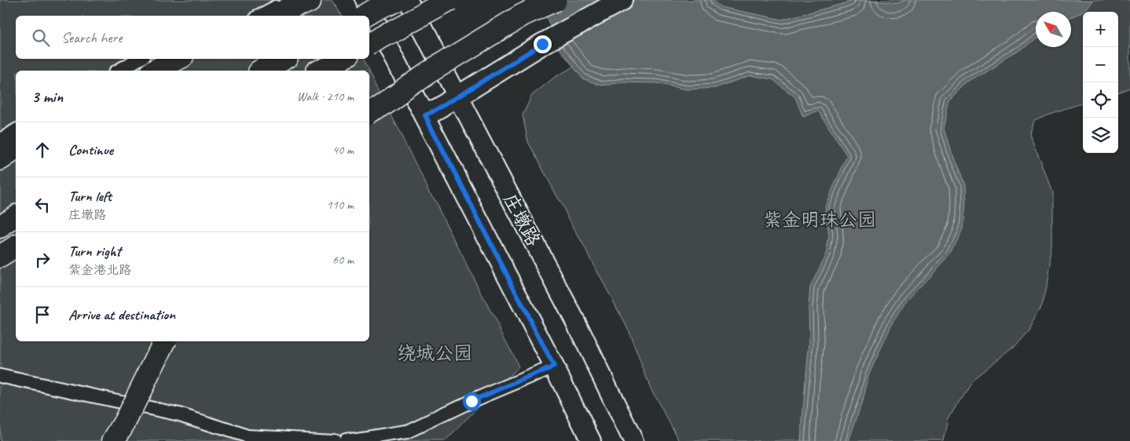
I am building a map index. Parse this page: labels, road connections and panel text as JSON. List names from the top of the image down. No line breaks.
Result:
{"streets":{"main road":["庄墩路"]},"parks":["紫金明珠公园","绕城公园"],"north":"top left","page":{"map_buttons":["+","−"],"search":"Search here","heading":["3 min","Walk · 210 m"],"list":[["Continue","40 m"],["Turn left","庄墩路","110 m"],["Turn right","紫金港北路","60 m"],"Arrive at destination"]}}
